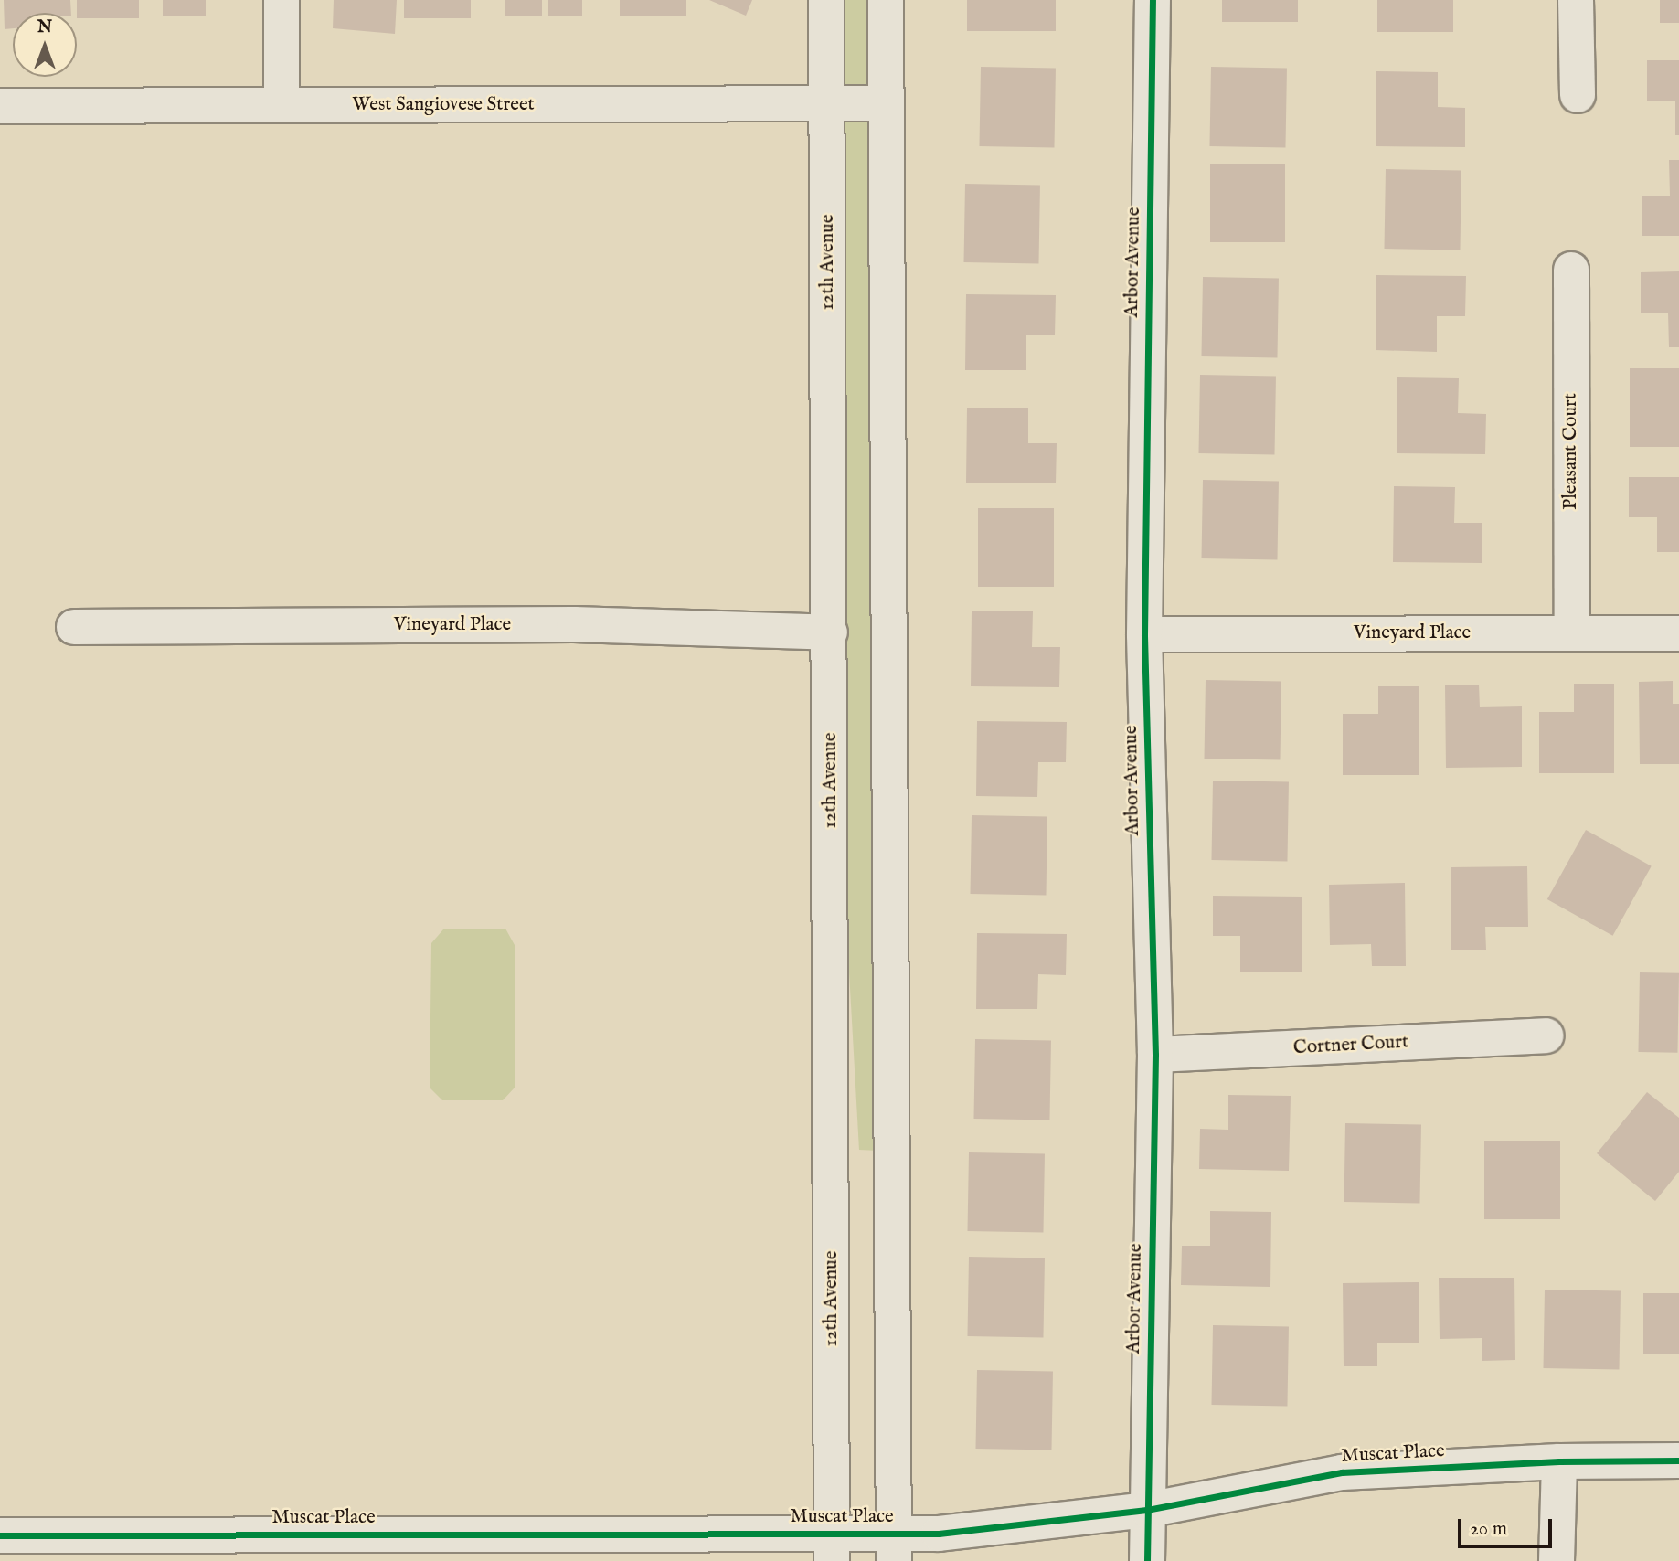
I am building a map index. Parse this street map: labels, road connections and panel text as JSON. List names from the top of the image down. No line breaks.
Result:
{"streets":{"street":["West Sangiovese Street","12th Avenue","Arbor Avenue","Pleasant Court","Vineyard Place","Cortner Court","Muscat Place"]},"crossings":[["West Sangiovese Street","12th Avenue"],["12th Avenue","Vineyard Place"],["12th Avenue","Muscat Place"],["Arbor Avenue","Vineyard Place"],["Arbor Avenue","Cortner Court"],["Arbor Avenue","Muscat Place"],["Pleasant Court","Vineyard Place"]],"scale_bar":"20 m","north":"top"}
